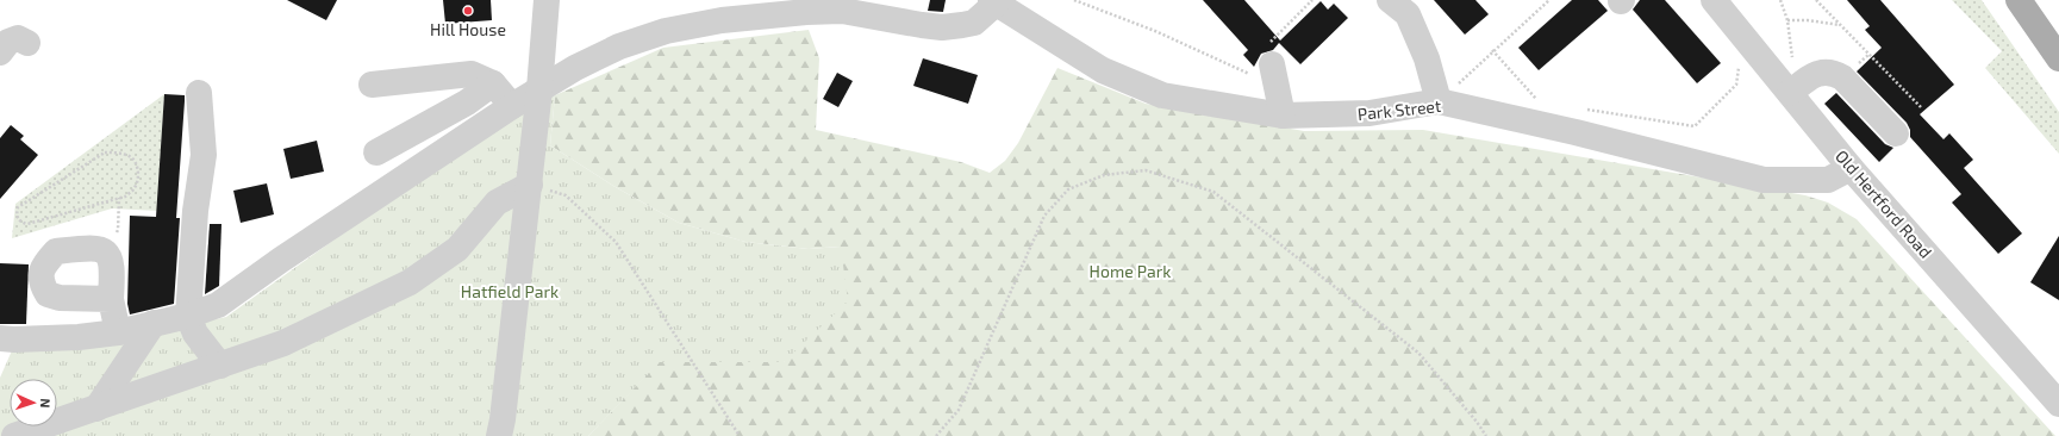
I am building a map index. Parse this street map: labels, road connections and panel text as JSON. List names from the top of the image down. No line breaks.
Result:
{"streets":{"street":["Park Street","Old Hertford Road"]},"crossings":[["Park Street","Old Hertford Road"]],"parks":["Home Park","Hatfield Park"],"places":["Hill House"],"north":"right"}
